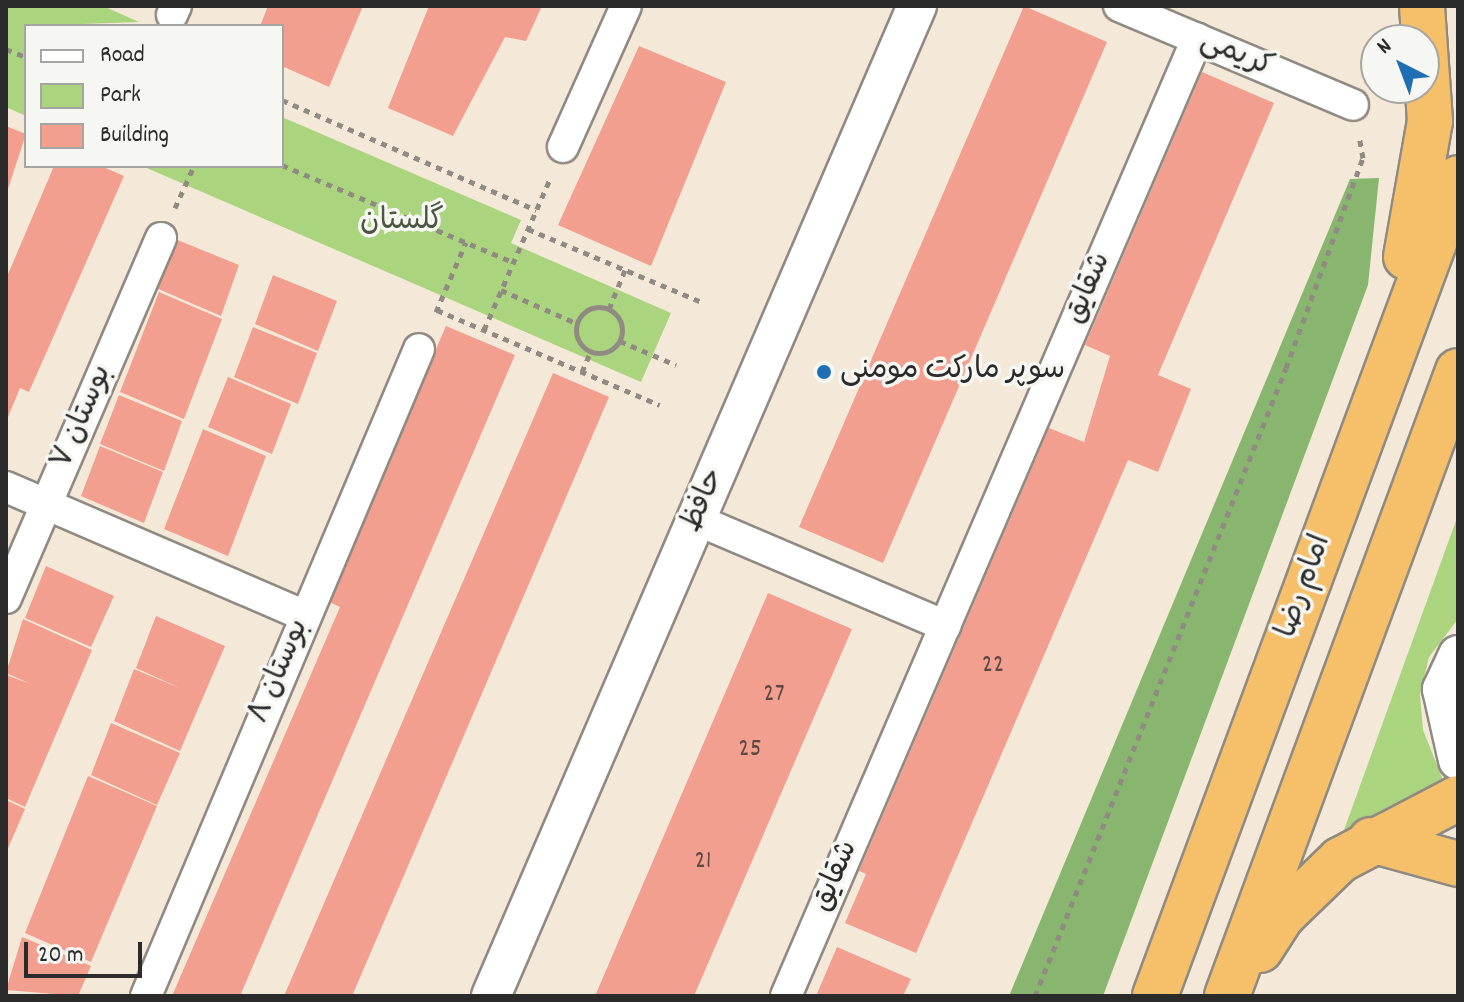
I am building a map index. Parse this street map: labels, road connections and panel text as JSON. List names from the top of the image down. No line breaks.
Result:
{"streets":{"highway":["امام رضا"],"street":["کریمی","شقایق","بوستان ۷","حافظ","بوستان ۸"]},"crossings":[["کریمی","شقایق"]],"parks":["گلستان"],"places":["سوپر مارکت مومنی"],"house_numbers":["22","27","25","21"],"legend":["Road","Park","Building"],"scale_bar":"20 m","north":"top left"}
